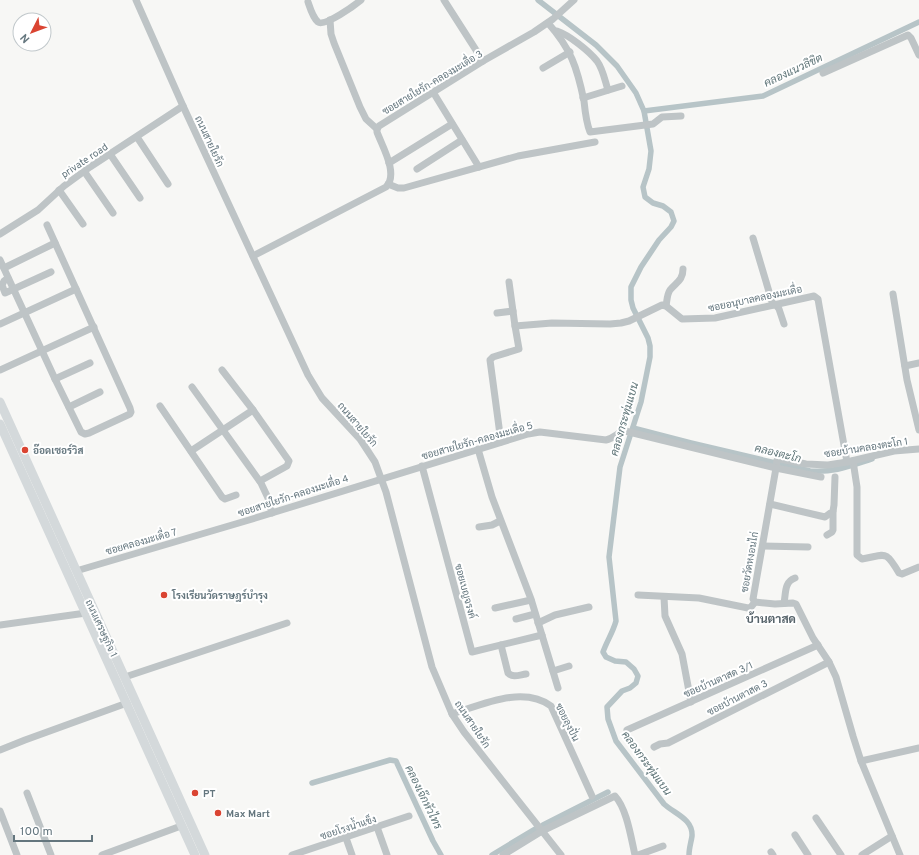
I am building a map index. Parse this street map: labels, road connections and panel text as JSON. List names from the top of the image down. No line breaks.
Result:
{"streets":{"main road":["ถนนเศรษฐกิจ 1"],"street":["ซอยสายใยรัก-คลองมะเดื่อ 3","ถนนสายใยรัก","private road","ซอยอนุบาลคลองมะเดื่อ","ซอยสายใยรัก-คลองมะเดื่อ 5","ซอยบ้านคลองตะโก 1","ซอยสายใยรัก-คลองมะเดื่อ 4","ซอยคลองมะเดื่อ 7","ซอยวัดหงอนไก่","ซอยเบญจรงค์","ซอยบ้านตาสด 3/1","ซอยบ้านตาสด 3","ซอยลุงปั่น","ซอยโรงน้ำแข็ง"]},"crossings":[["ถนนสายใยรัก","private road"],["ถนนสายใยรัก","ซอยสายใยรัก-คลองมะเดื่อ 5"],["ถนนสายใยรัก","ซอยสายใยรัก-คลองมะเดื่อ 4"],["ถนนสายใยรัก","ซอยลุงปั่น"],["ซอยอนุบาลคลองมะเดื่อ","ซอยบ้านคลองตะโก 1"],["ซอยสายใยรัก-คลองมะเดื่อ 5","ซอยบ้านคลองตะโก 1"],["ซอยสายใยรัก-คลองมะเดื่อ 5","ซอยสายใยรัก-คลองมะเดื่อ 4"],["ซอยสายใยรัก-คลองมะเดื่อ 5","ซอยวัดหงอนไก่"],["ซอยสายใยรัก-คลองมะเดื่อ 5","ซอยเบญจรงค์"],["ซอยบ้านคลองตะโก 1","ซอยวัดหงอนไก่"],["ซอยสายใยรัก-คลองมะเดื่อ 4","ซอยคลองมะเดื่อ 7"],["ซอยคลองมะเดื่อ 7","ถนนเศรษฐกิจ 1"],["ซอยวัดหงอนไก่","ซอยบ้านตาสด 3/1"],["ซอยวัดหงอนไก่","ซอยบ้านตาสด 3"]],"districts":["บ้านตาสด"],"water":["คลองแนวลิขิต","คลองกระทุ่มแบน","คลองตะโก","คลองเจ๊กหัวไทร"],"places":["อ๊อดเซอร์วิส","โรงเรียนวัดราษฎร์บํารุง","PT","Max Mart"],"scale_bar":"100 m","north":"bottom left"}
